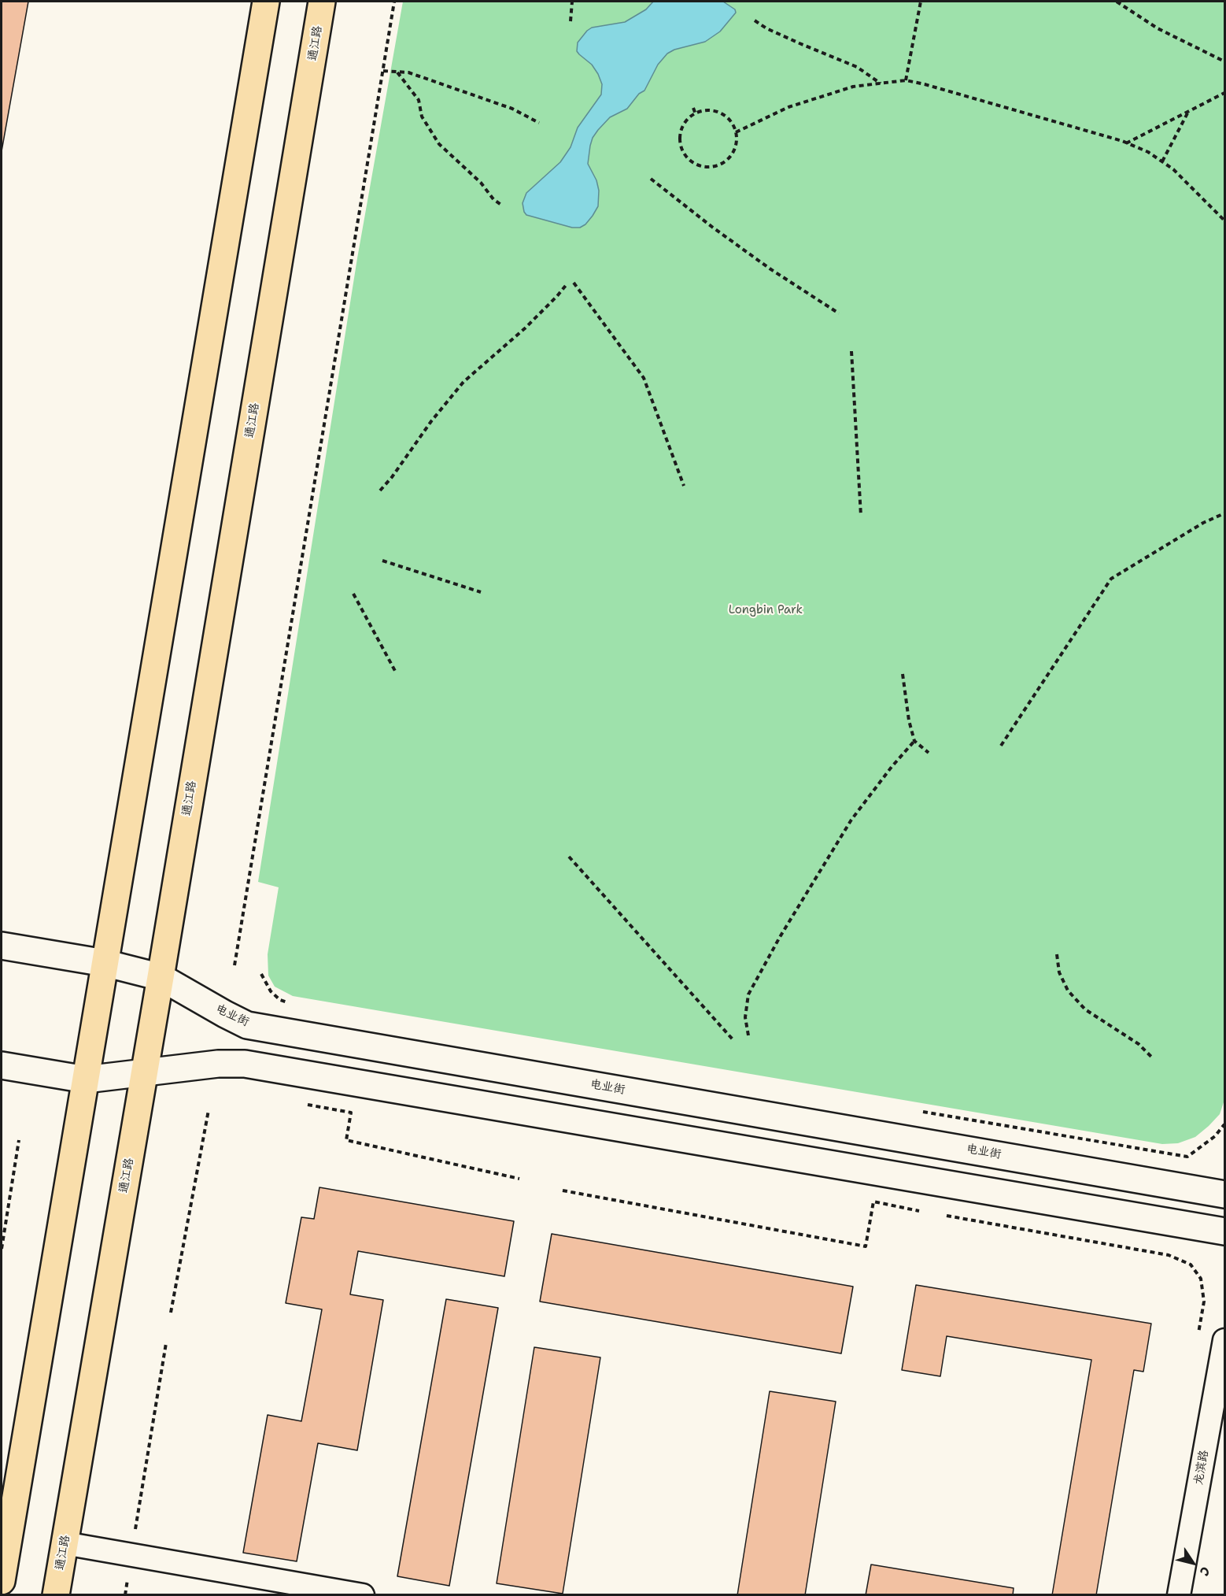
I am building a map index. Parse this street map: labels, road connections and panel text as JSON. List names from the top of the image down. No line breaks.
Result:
{"streets":{"main road":["通江路"],"street":["电业街","龙滨路"]},"crossings":[["通江路","电业街"]],"parks":["Longbin Park"],"north":"bottom right"}
